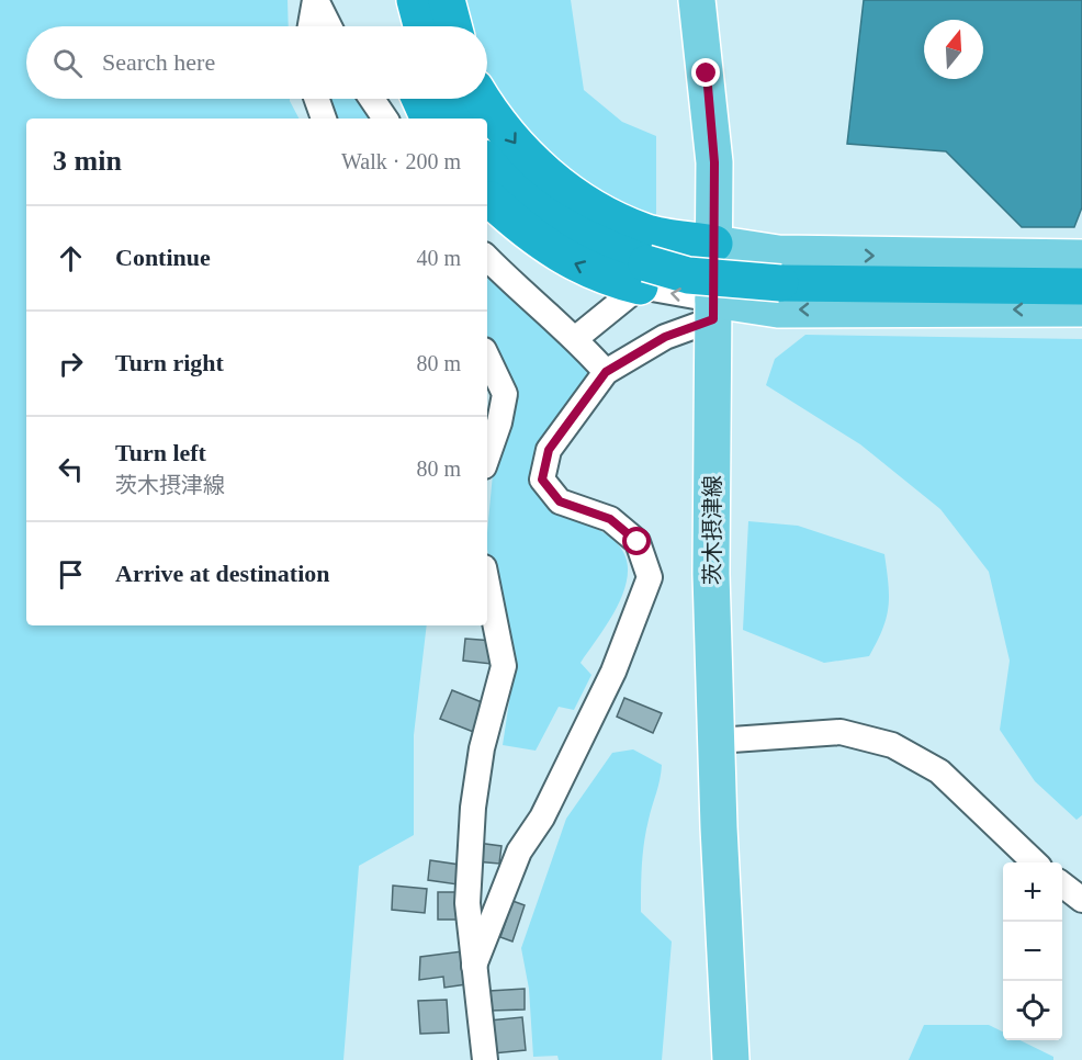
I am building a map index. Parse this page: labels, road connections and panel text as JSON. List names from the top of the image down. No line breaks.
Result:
{"streets":{"main road":["茨木摂津線"]},"north":"top","page":{"search":"Search here","heading":["3 min","Walk · 200 m"],"list":[["Continue","40 m"],["Turn right","80 m"],["Turn left","茨木摂津線","80 m"],"Arrive at destination"],"map_buttons":["+","−"]}}
